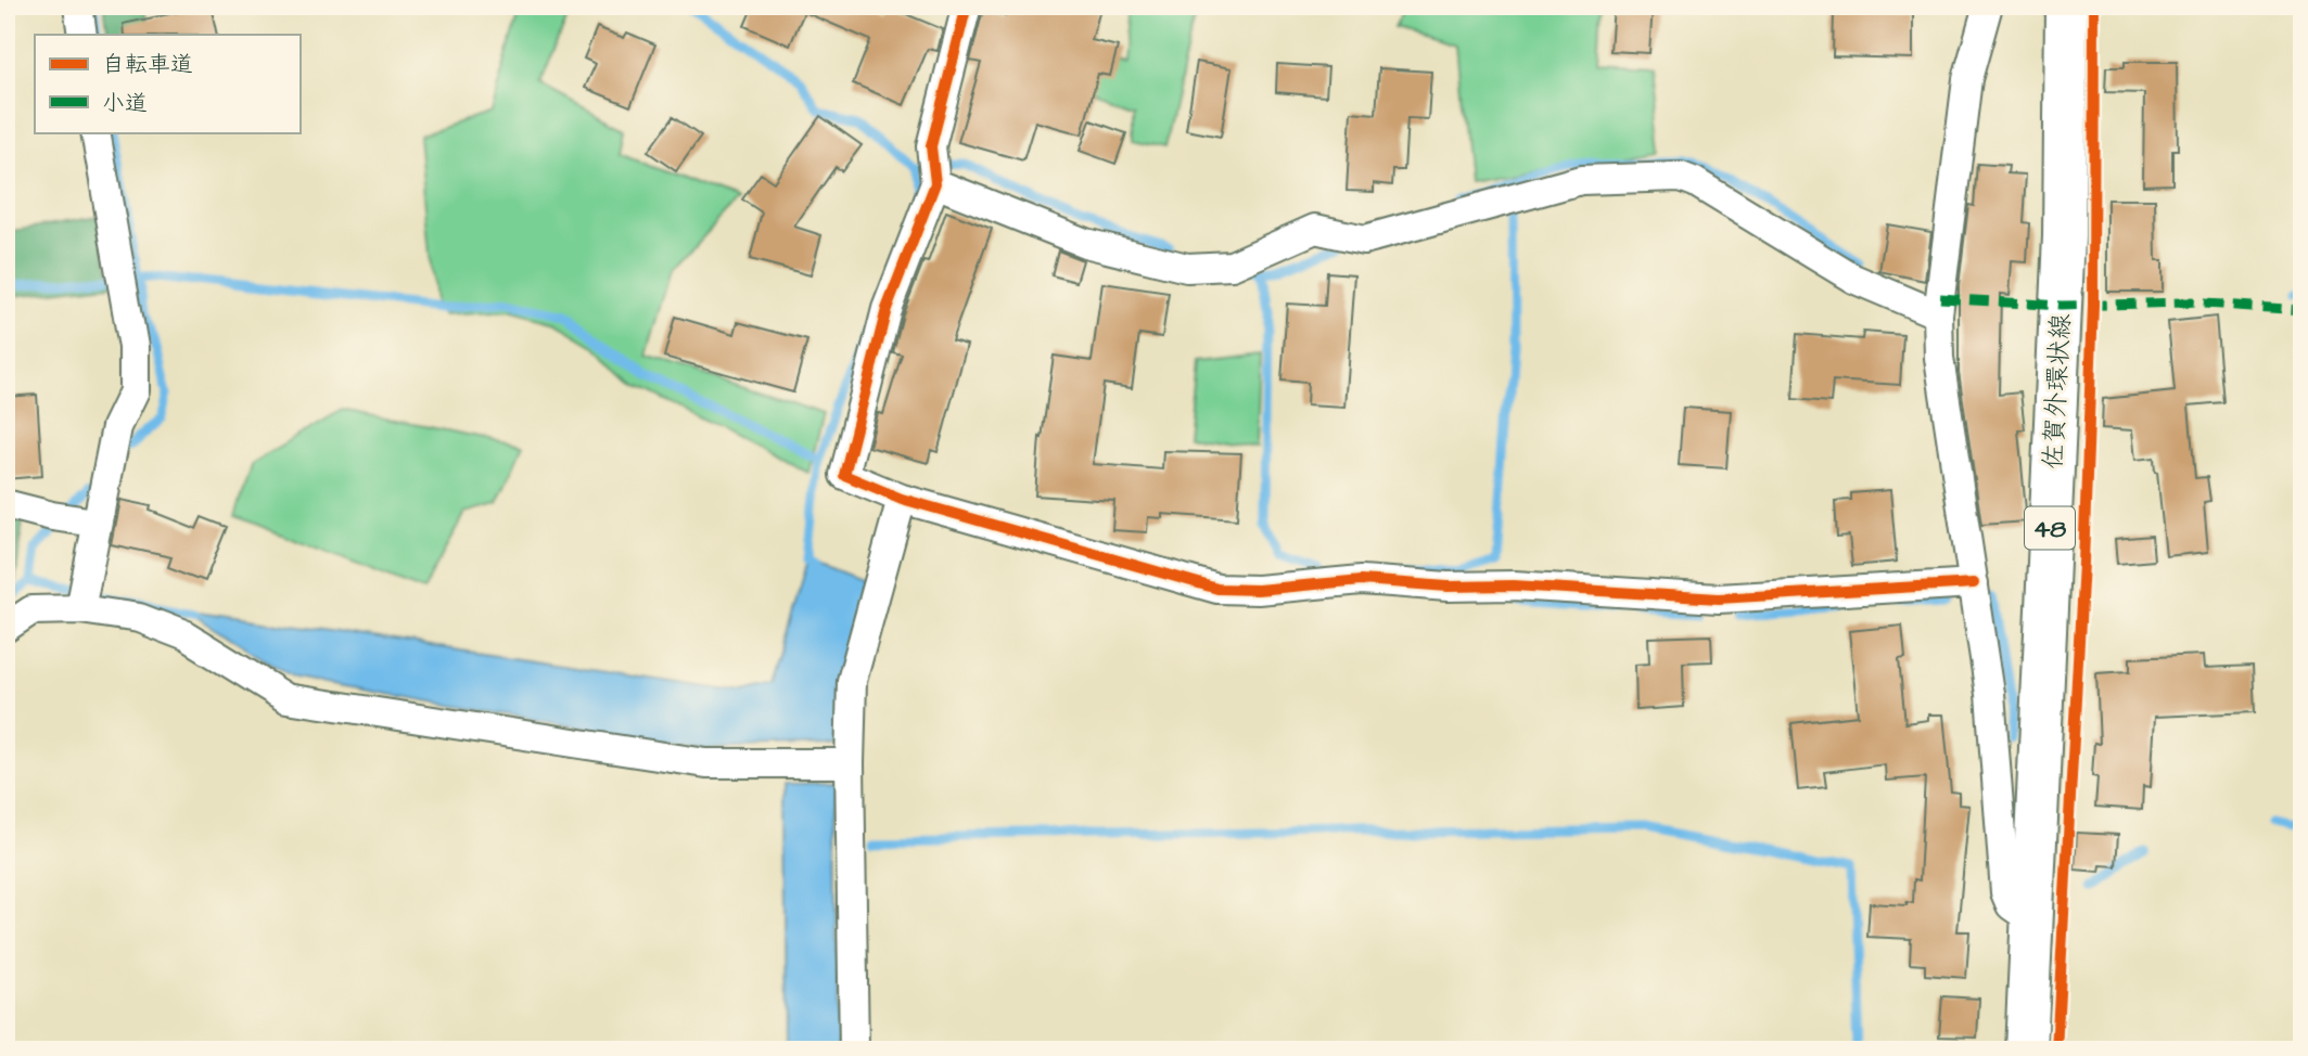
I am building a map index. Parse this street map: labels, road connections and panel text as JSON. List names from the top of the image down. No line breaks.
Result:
{"streets":{"main road":["佐賀外環状線","48"]},"legend":["自転車道","小道"]}
